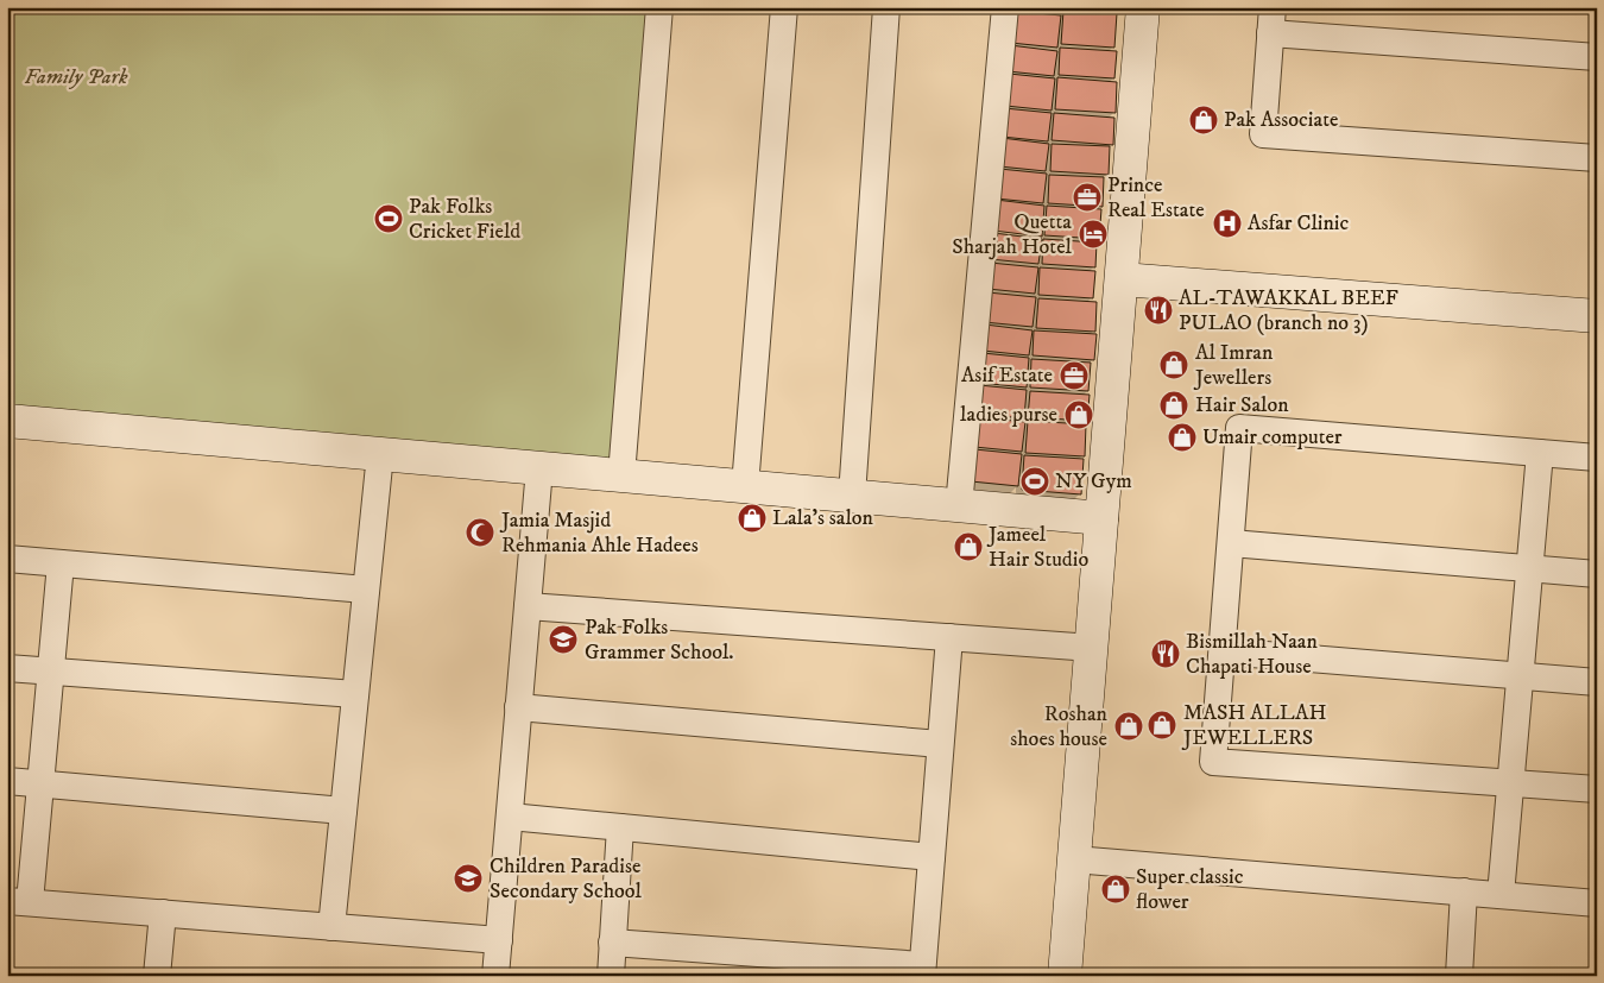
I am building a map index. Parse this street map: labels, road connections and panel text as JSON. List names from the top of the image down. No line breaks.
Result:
{"parks":["Family Park"],"places":{"shop":["Pak Associate","Al Imran Jewellers","Hair Salon","ladies purse","Umair computer","Lala's salon","Jameel Hair Studio","MASH ALLAH JEWELLERS","Roshan shoes house","Super classic flower"],"office":["Prince Real Estate","Asif Estate"],"sports":["Pak Folks Cricket Field","NY Gym"],"hospital":["Asfar Clinic"],"hotel":["Quetta Sharjah Hotel"],"restaurant":["AL-TAWAKKAL BEEF PULAO (branch no 3)","Bismillah Naan Chapati House"],"mosque":["Jamia Masjid Rehmania Ahle Hadees"],"school or university":["Pak Folks Grammer School.","Children Paradise Secondary School"]}}
